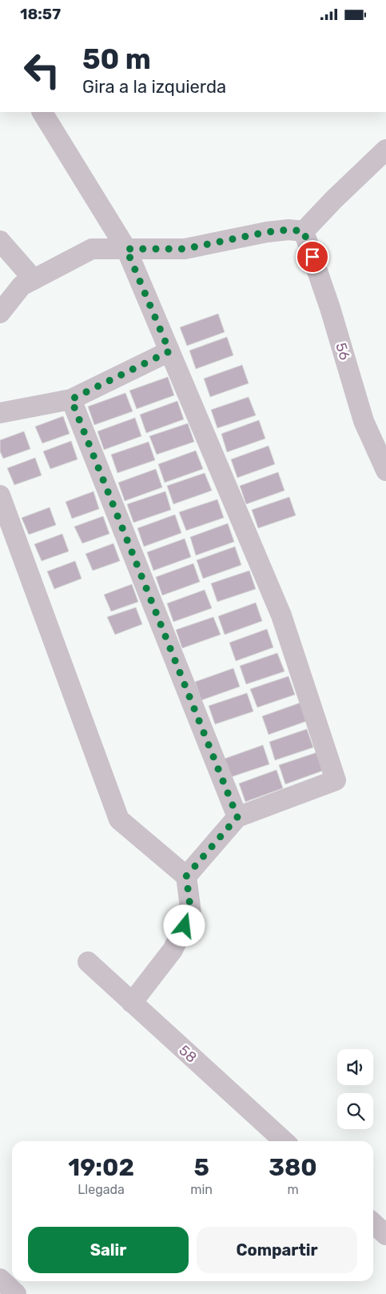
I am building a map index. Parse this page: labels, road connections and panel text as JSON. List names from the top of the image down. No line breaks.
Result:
{"streets":{"street":["56","58"]},"page":{"status":"18:57","turn":["50 m","Gira a la izquierda"],"eta":["19:02","Llegada","5","min","380","m"],"buttons":["Salir","Compartir"]}}
